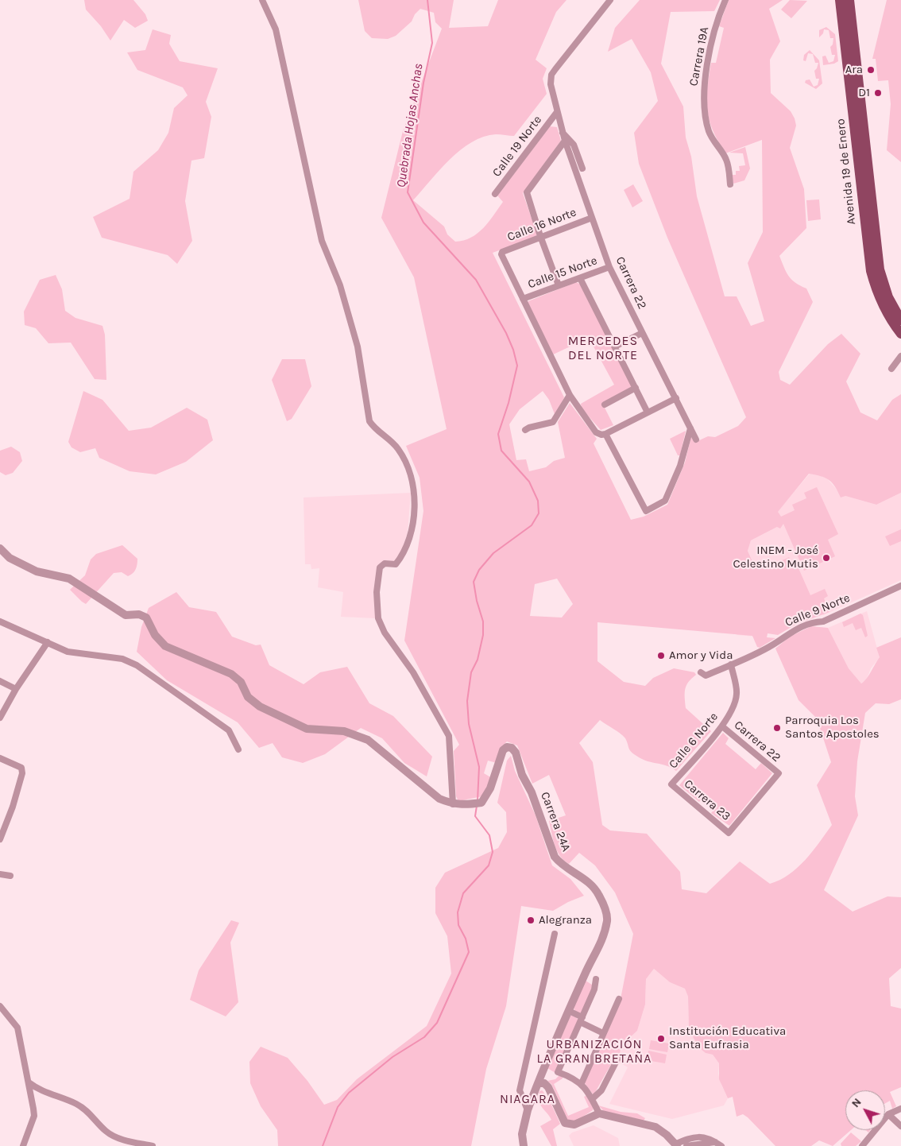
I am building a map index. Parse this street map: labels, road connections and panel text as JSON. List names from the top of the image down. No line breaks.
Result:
{"streets":{"main road":["Avenida 19 de Enero"],"street":["Carrera 19A","Calle 19 Norte","Calle 16 Norte","Calle 15 Norte","Carrera 22","Calle 9 Norte","Calle 6 Norte","Carrera 23","Carrera 24A"]},"crossings":[["Calle 16 Norte","Calle 15 Norte"],["Calle 16 Norte","Carrera 22"],["Calle 15 Norte","Carrera 22"],["Carrera 22","Calle 6 Norte"],["Carrera 22","Carrera 23"],["Calle 9 Norte","Calle 6 Norte"],["Calle 6 Norte","Carrera 23"]],"districts":["MERCEDES DEL NORTE","URBANIZACIÓN LA GRAN BRETAÑA","NIAGARA"],"water":["Quebrada Hojas Anchas"],"places":["Ara","D1","INEM - José Celestino Mutis","Amor y Vida","Parroquia Los Santos Apostoles","Alegranza","Institución Educativa Santa Eufrasia"],"north":"top left"}
